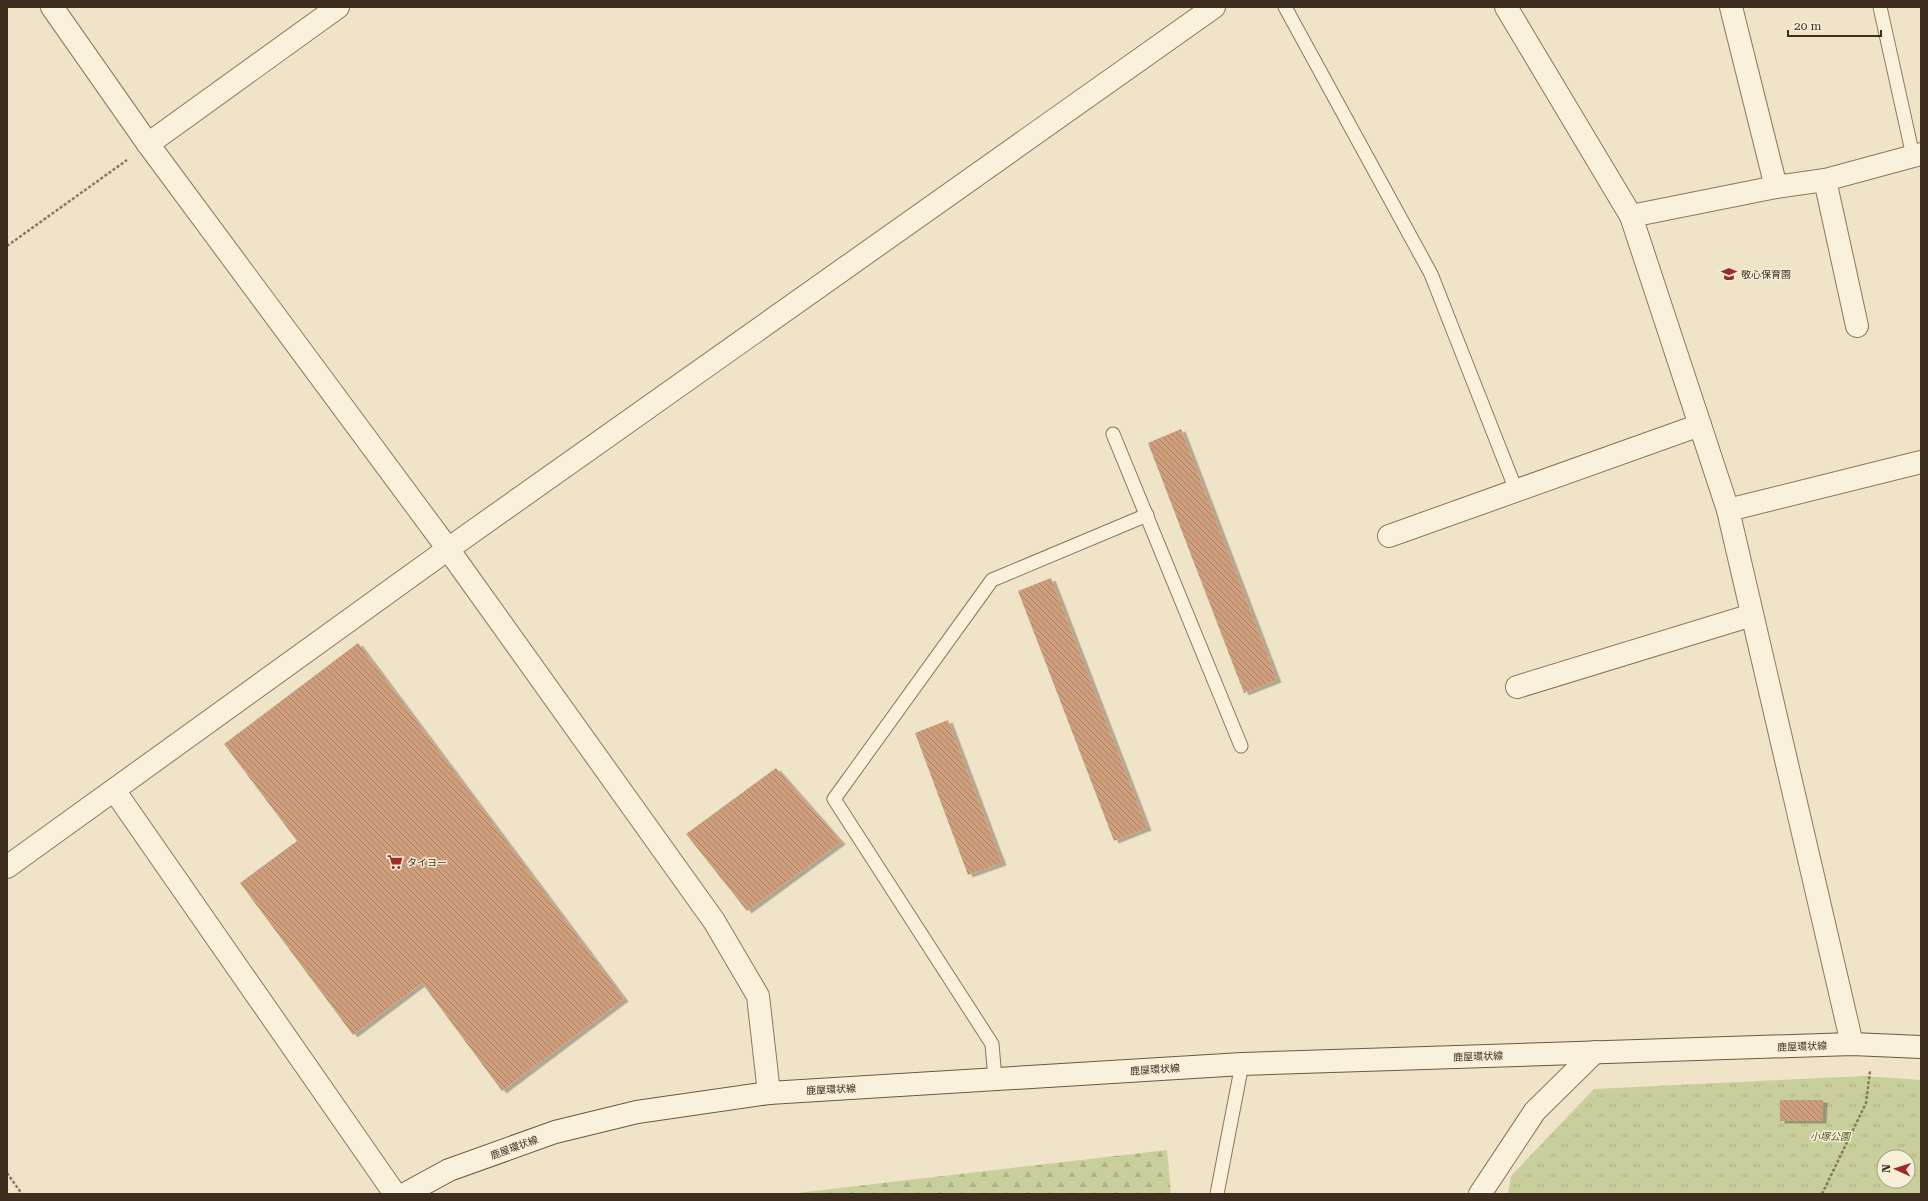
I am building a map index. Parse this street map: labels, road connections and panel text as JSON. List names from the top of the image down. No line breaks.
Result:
{"streets":{"street":["鹿屋環状線"]},"parks":["小塚公園"],"places":{"school or university":["敬心保育園"],"supermarket":["タイヨー"]},"scale_bar":"20 m","north":"left"}
